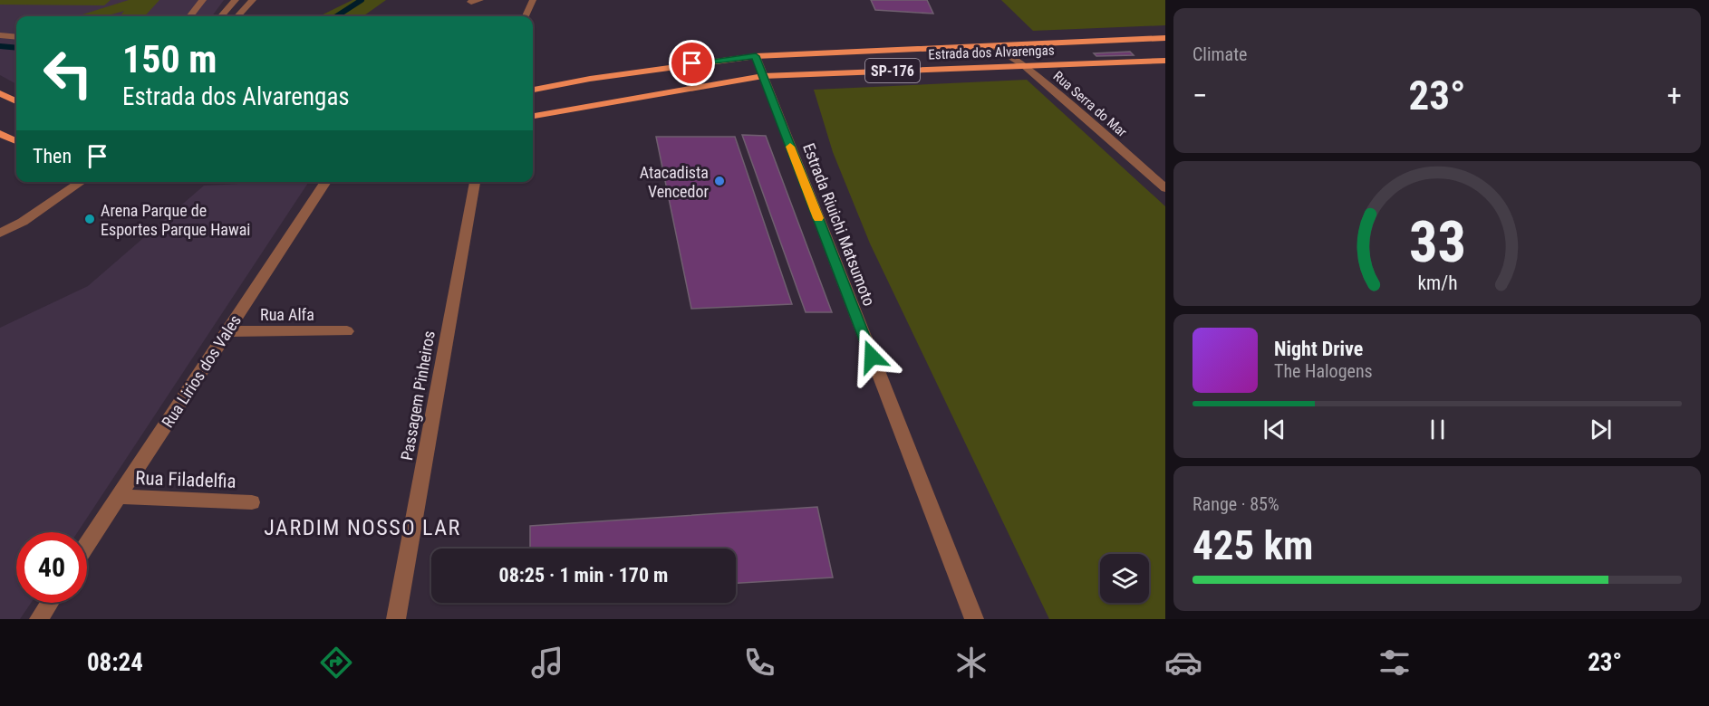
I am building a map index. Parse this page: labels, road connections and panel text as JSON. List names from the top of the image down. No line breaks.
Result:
{"streets":{"main road":["Estrada dos Alvarengas","SP-176"],"street":["Rua Serra do Mar","Estrada Riuichi Matsumoto","Rua Alfa","Rua Lirios dos Vales","Passagem Pinheiros","Rua Filadelfia"]},"crossings":[["Estrada dos Alvarengas","Rua Serra do Mar"],["Estrada dos Alvarengas","Estrada Riuichi Matsumoto"],["Rua Alfa","Rua Lirios dos Vales"],["Rua Lirios dos Vales","Rua Filadelfia"]],"districts":["JARDIM NOSSO LAR"],"places":["Atacadista Vencedor","Arena Parque de Esportes Parque Hawai"],"page":{"tile":["Climate",["Range · 85%","425 km"]],"turn":["150 m","Estrada dos Alvarengas"],"heat":["−","23°","+"],"then":"Then","song":["Night Drive","The Halogens"],"limit":"40","trip":"08:25 · 1 min · 170 m","tabs":["08:24","23°"],"gauge":["33","km/h"]}}
